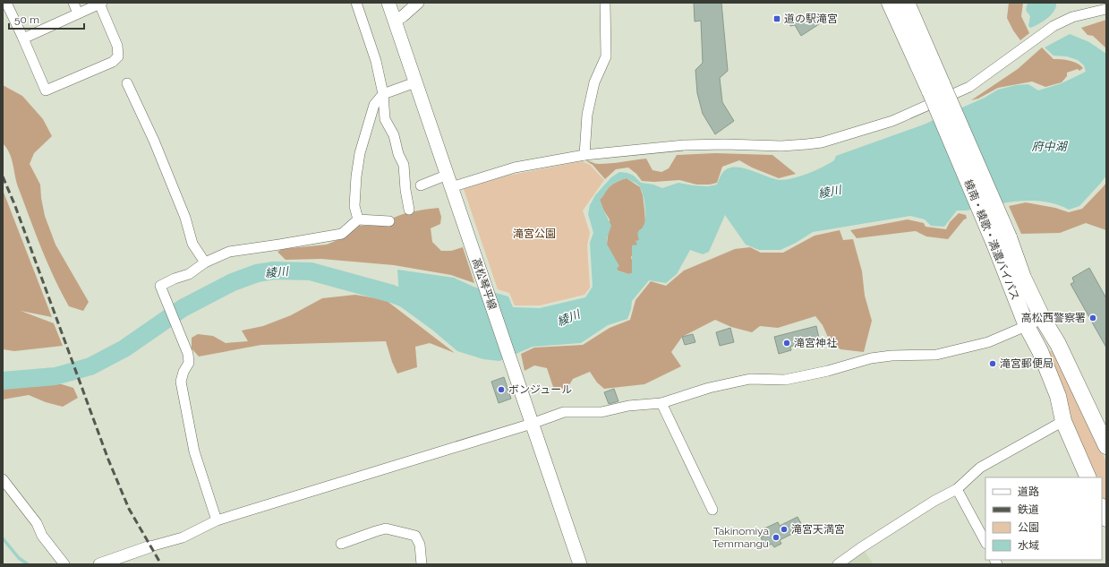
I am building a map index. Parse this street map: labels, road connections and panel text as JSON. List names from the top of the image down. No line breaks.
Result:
{"streets":{"highway":["綾南・綾歌・満濃バイパス"],"main road":["高松琴平線"]},"water":["府中湖","綾川"],"parks":["滝宮公園"],"places":{"transit":["道の駅滝宮"],"other":["高松西警察署","滝宮神社","滝宮郵便局","ボンジュール","滝宮天満宮","Takinomiya Temmangu"]},"legend":["道路","鉄道","公園","水域"],"scale_bar":"50 m"}
